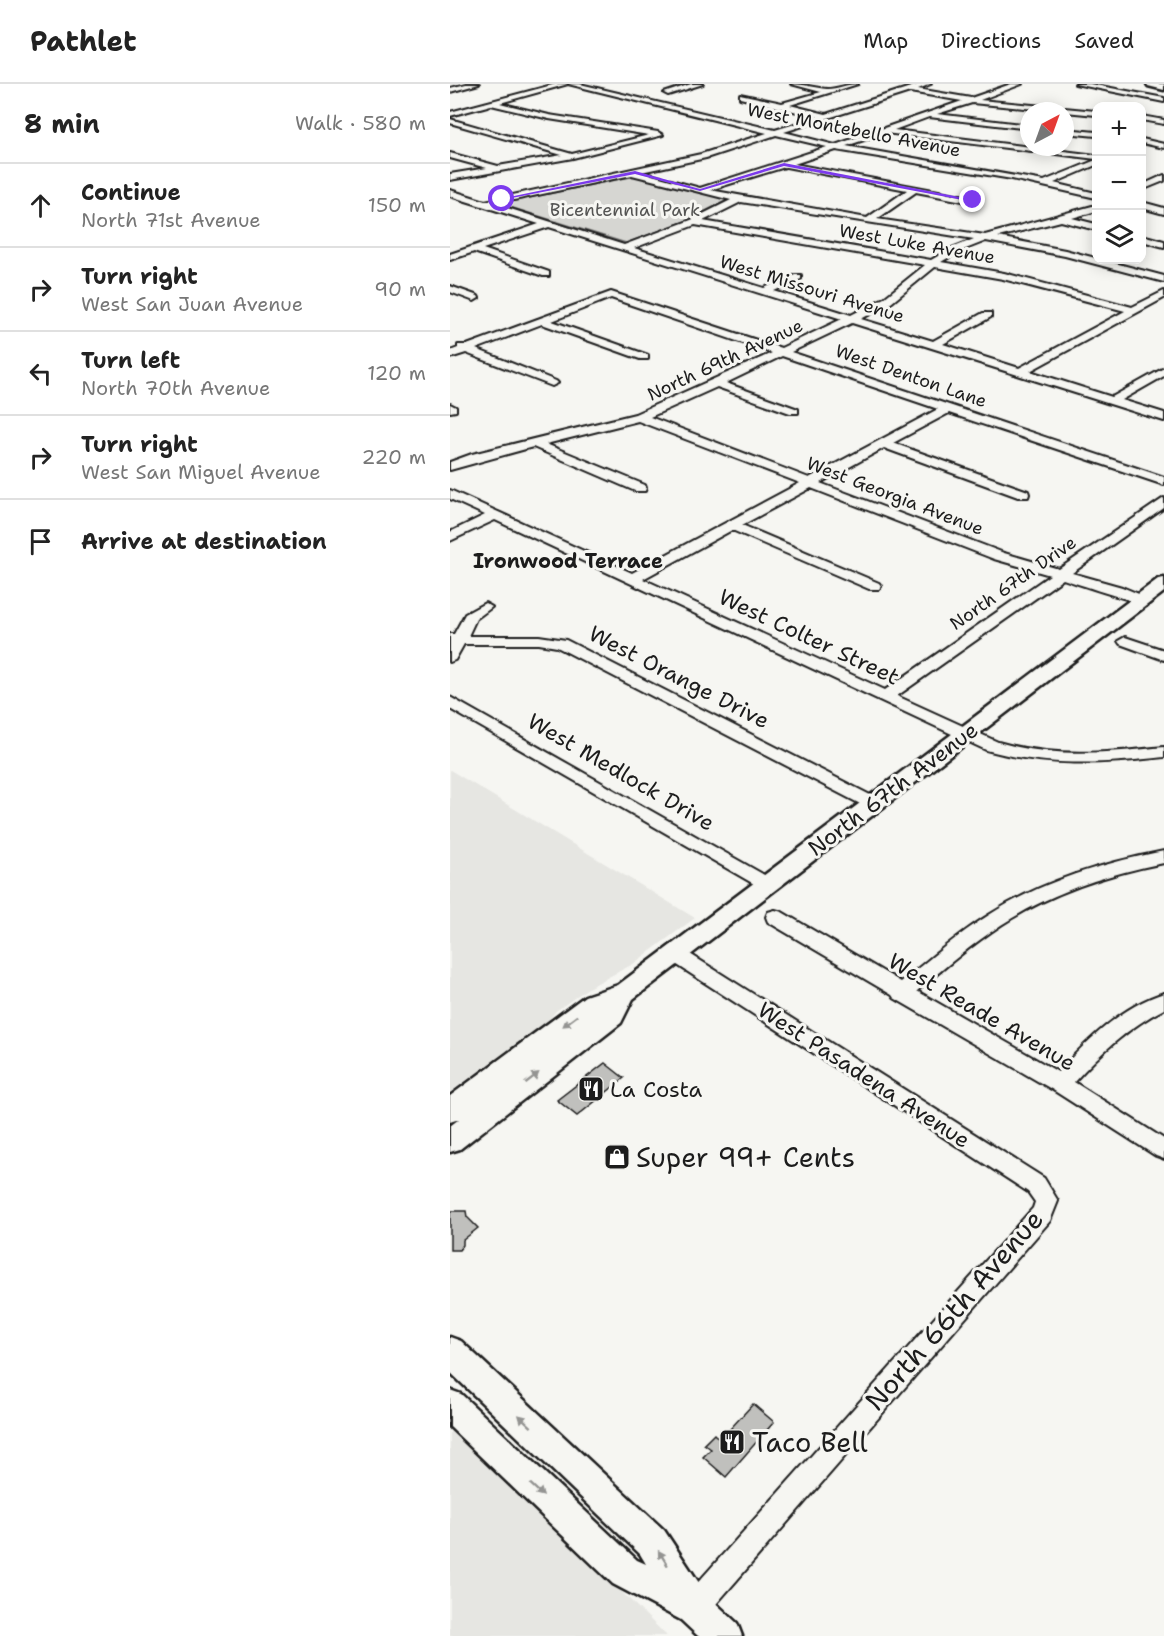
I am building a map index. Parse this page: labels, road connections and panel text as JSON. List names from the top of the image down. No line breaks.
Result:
{"streets":{"main road":["North 67th Avenue"],"street":["West Montebello Avenue","West Luke Avenue","West Missouri Avenue","North 69th Avenue","West Denton Lane","West Georgia Avenue","North 67th Drive","West Colter Street","West Orange Drive","West Medlock Drive","West Reade Avenue","West Pasadena Avenue","North 66th Avenue"]},"crossings":[["West Luke Avenue","North 69th Avenue"],["West Missouri Avenue","North 69th Avenue"],["North 69th Avenue","West Denton Lane"],["North 69th Avenue","West Georgia Avenue"],["West Georgia Avenue","North 67th Drive"],["West Georgia Avenue","North 67th Avenue"],["North 67th Drive","West Colter Street"],["West Colter Street","North 67th Avenue"],["West Orange Drive","North 67th Avenue"],["West Medlock Drive","North 67th Avenue"],["North 67th Avenue","West Pasadena Avenue"],["West Pasadena Avenue","North 66th Avenue"]],"districts":["Ironwood Terrace"],"parks":["Bicentennial Park"],"places":{"restaurant":["La Costa","Taco Bell"],"shop":["Super 99+ Cents"]},"north":"top right","page":{"header":"Pathlet","nav":["Map","Directions","Saved"],"heading":["8 min","Walk · 580 m"],"map_buttons":["+","−"],"list":[["Continue","North 71st Avenue","150 m"],["Turn right","West San Juan Avenue","90 m"],["Turn left","North 70th Avenue","120 m"],["Turn right","West San Miguel Avenue","220 m"],"Arrive at destination"]}}
